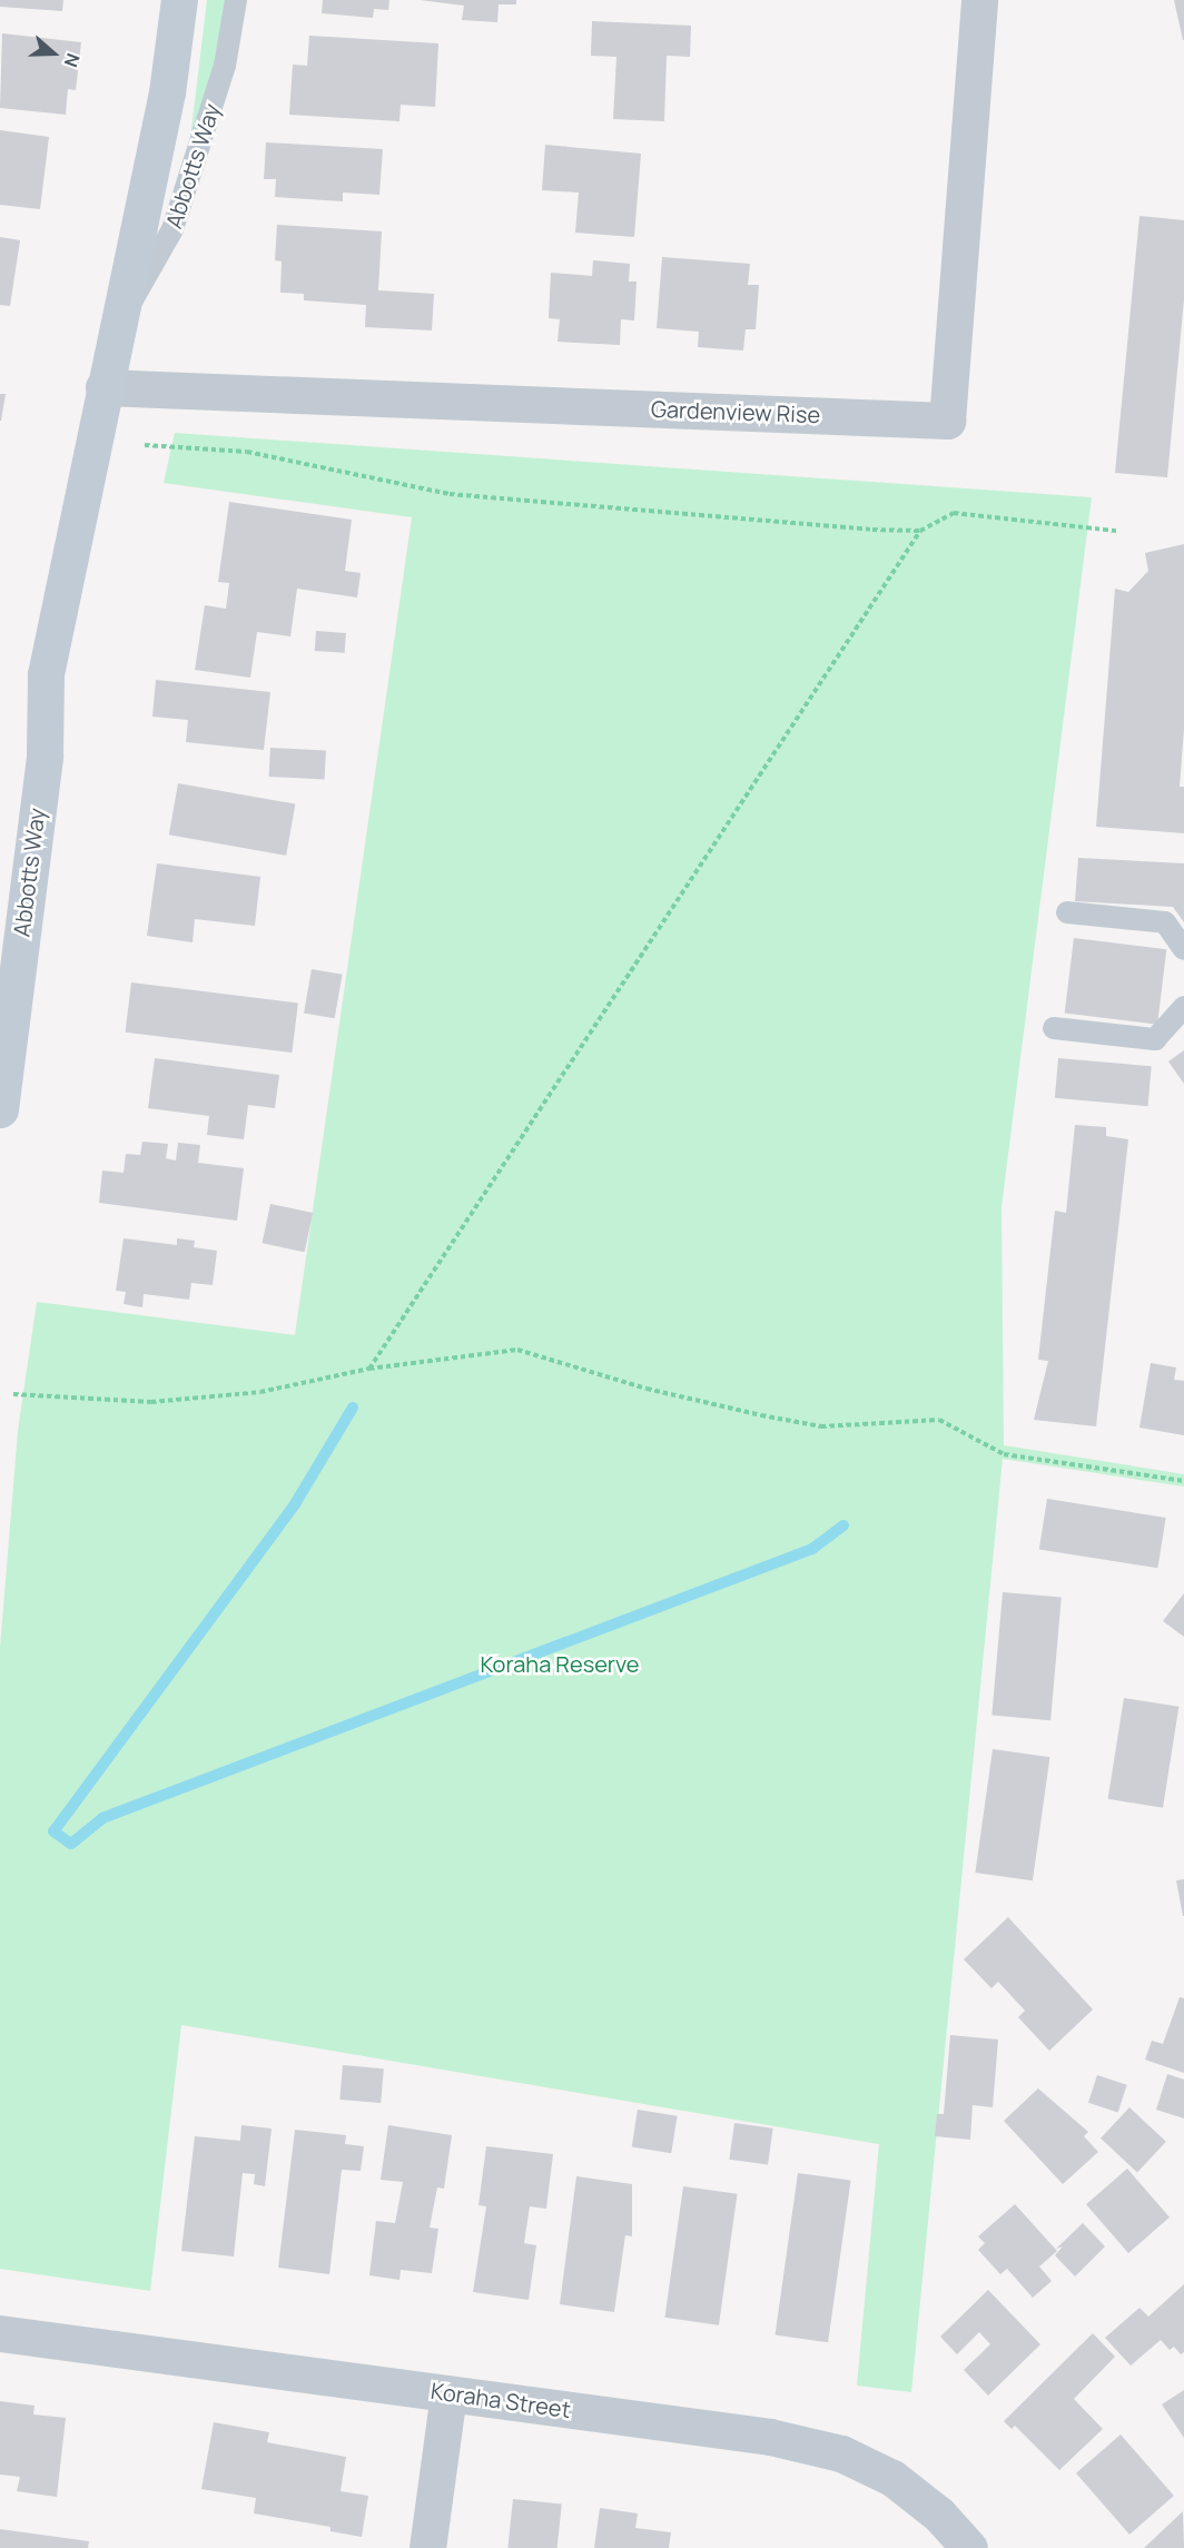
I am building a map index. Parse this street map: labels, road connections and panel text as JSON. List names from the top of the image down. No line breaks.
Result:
{"streets":{"main road":["Abbotts Way"],"street":["Gardenview Rise","Koraha Street"]},"crossings":[["Abbotts Way","Gardenview Rise"]],"parks":["Koraha Reserve"],"north":"right"}
